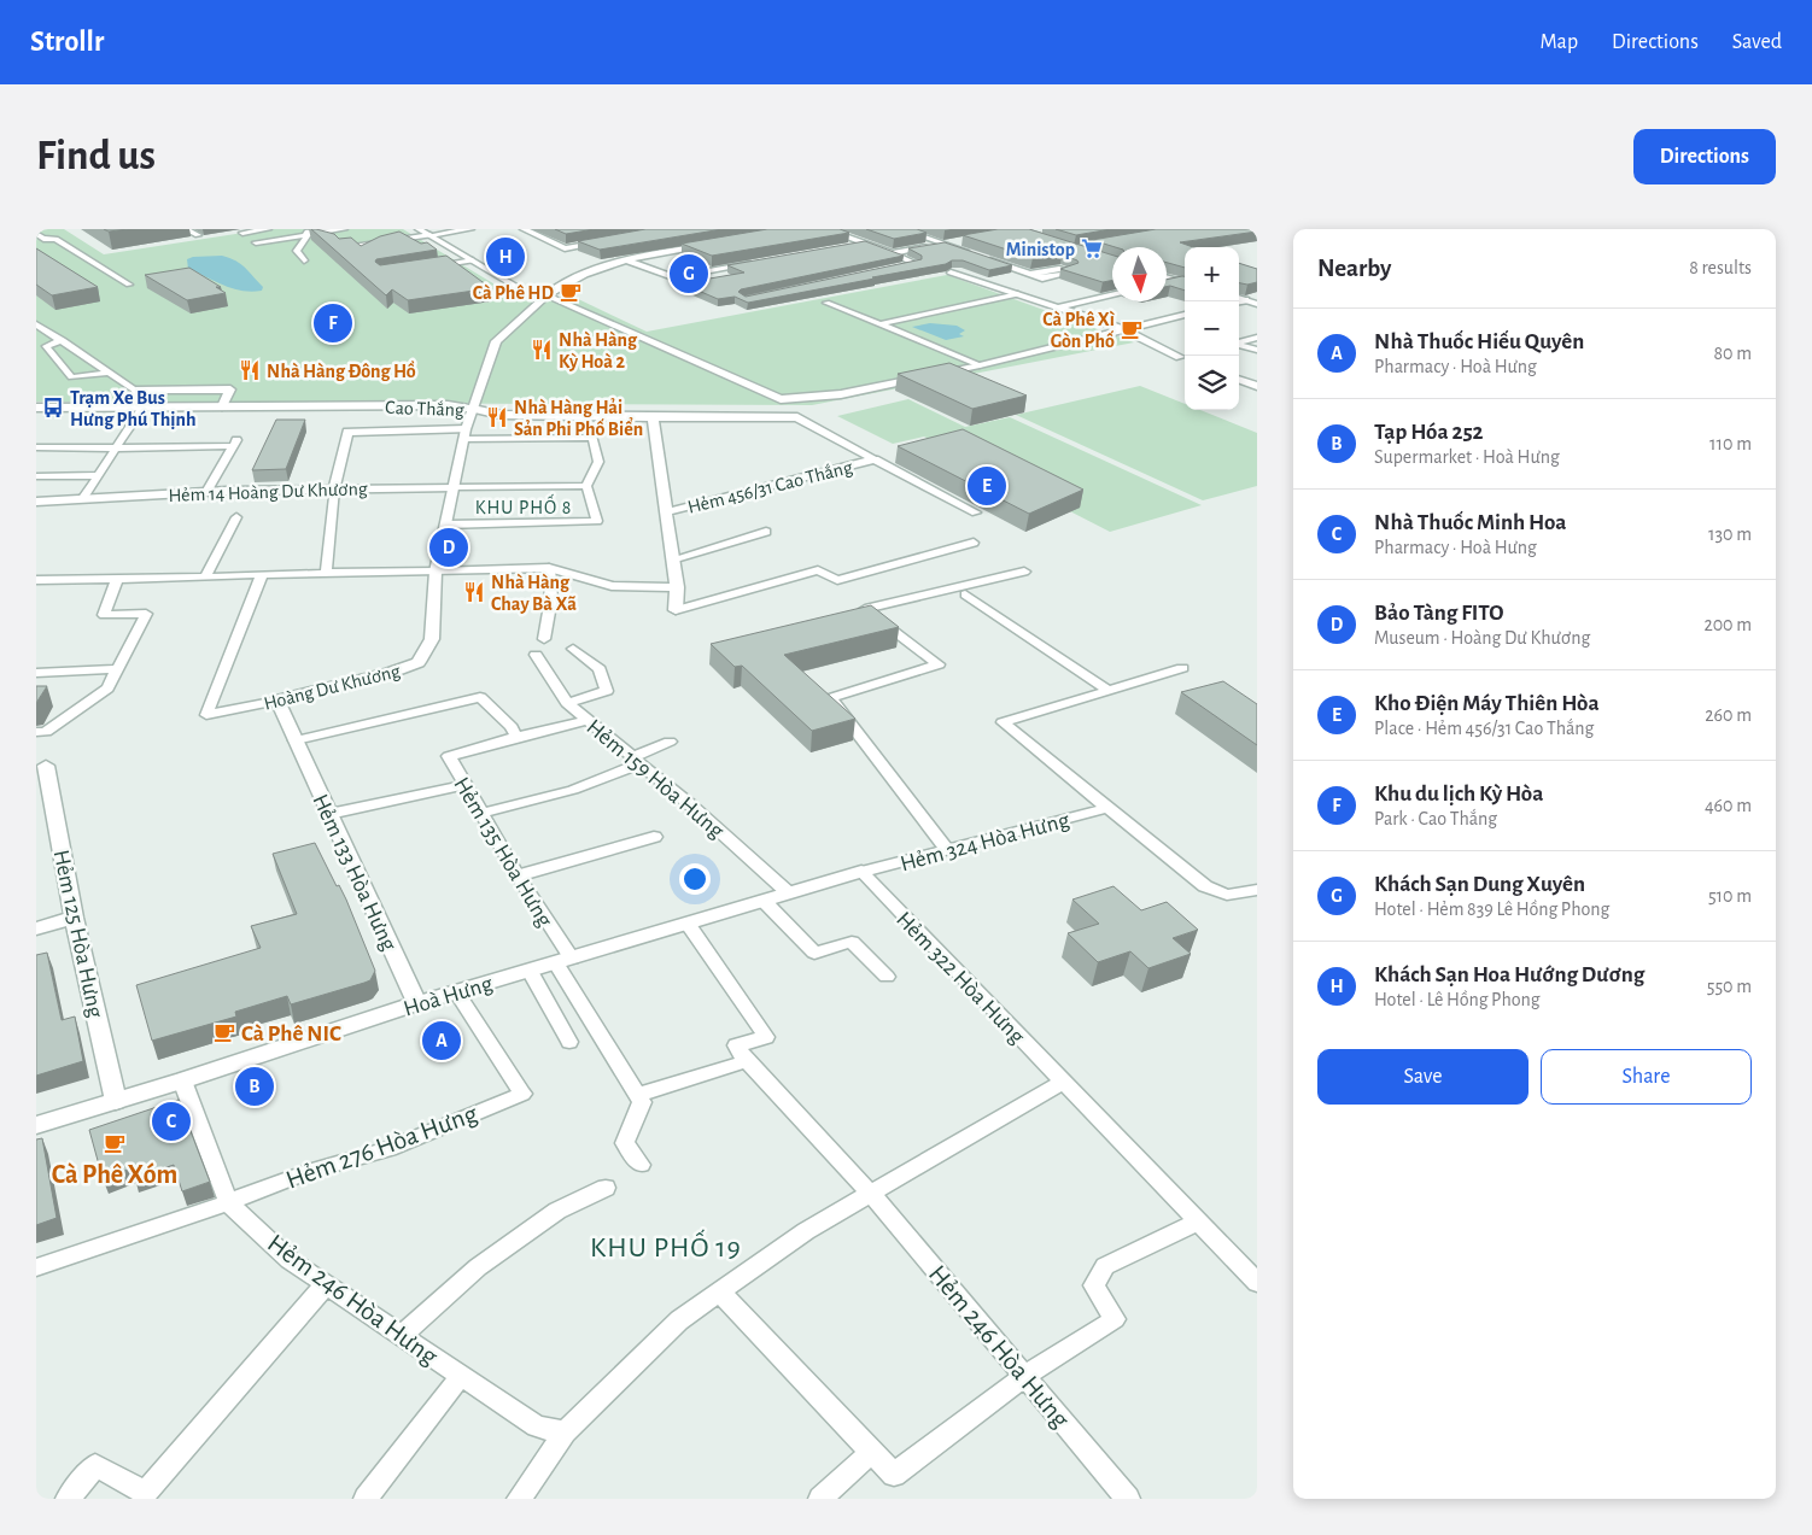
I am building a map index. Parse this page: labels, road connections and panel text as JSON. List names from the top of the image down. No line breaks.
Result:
{"streets":{"street":["Cao Thắng","Hẻm 456/31 Cao Thắng","Hẻm 14 Hoàng Dư Khương","Hoàng Dư Khương","Hẻm 133 Hòa Hưng","Hẻm 125 Hòa Hưng","Hoà Hưng"],"lane":["Hẻm 159 Hòa Hưng","Hẻm 324 Hòa Hưng","Hẻm 135 Hòa Hưng","Hẻm 322 Hòa Hưng","Hẻm 276 Hòa Hưng","Hẻm 246 Hòa Hưng"]},"crossings":[["Cao Thắng","Hẻm 456/31 Cao Thắng"],["Cao Thắng","Hoàng Dư Khương"],["Hẻm 14 Hoàng Dư Khương","Hoàng Dư Khương"],["Hoàng Dư Khương","Hẻm 133 Hòa Hưng"],["Hẻm 159 Hòa Hưng","Hoà Hưng"],["Hẻm 324 Hòa Hưng","Hẻm 322 Hòa Hưng"],["Hẻm 324 Hòa Hưng","Hoà Hưng"],["Hẻm 135 Hòa Hưng","Hoà Hưng"],["Hẻm 133 Hòa Hưng","Hoà Hưng"],["Hẻm 125 Hòa Hưng","Hoà Hưng"],["Hẻm 322 Hòa Hưng","Hoà Hưng"],["Hoà Hưng","Hẻm 276 Hòa Hưng"],["Hoà Hưng","Hẻm 246 Hòa Hưng"],["Hẻm 276 Hòa Hưng","Hẻm 246 Hòa Hưng"]],"districts":["KHU PHỐ 8","KHU PHỐ 19"],"places":{"supermarket":["Ministop"],"cafe":["Cà Phê HD","Cà Phê Xì Gòn Phố","Cà Phê NIC","Cà Phê Xóm"],"restaurant":["Nhà Hàng Kỳ Hoà 2","Nhà Hàng Đông Hồ","Nhà Hàng Hải Sản Phi Phố Biển","Nhà Hàng Chay Bà Xã"],"bus stop":["Trạm Xe Bus Hưng Phú Thịnh"]},"north":"bottom","page":{"header":"Strollr","nav":["Map","Directions","Saved"],"buttons":["Directions",["Save","Share"]],"title":"Find us","heading":["Nearby","8 results"],"pins":["H","G","F","E","D","A","B","C"],"map_buttons":["+","−"],"list":[{"mark":"A","name":"Nhà Thuốc Hiếu Quyên","note":"Pharmacy · Hoà Hưng","value":"80 m"},{"mark":"B","name":"Tạp Hóa 252","note":"Supermarket · Hoà Hưng","value":"110 m"},{"mark":"C","name":"Nhà Thuốc Minh Hoa","note":"Pharmacy · Hoà Hưng","value":"130 m"},{"mark":"D","name":"Bảo Tàng FITO","note":"Museum · Hoàng Dư Khương","value":"200 m"},{"mark":"E","name":"Kho Điện Máy Thiên Hòa","note":"Place · Hẻm 456/31 Cao Thắng","value":"260 m"},{"mark":"F","name":"Khu du lịch Kỳ Hòa","note":"Park · Cao Thắng","value":"460 m"},{"mark":"G","name":"Khách Sạn Dung Xuyên","note":"Hotel · Hẻm 839 Lê Hồng Phong","value":"510 m"},{"mark":"H","name":"Khách Sạn Hoa Hướng Dương","note":"Hotel · Lê Hồng Phong","value":"550 m"}]}}
